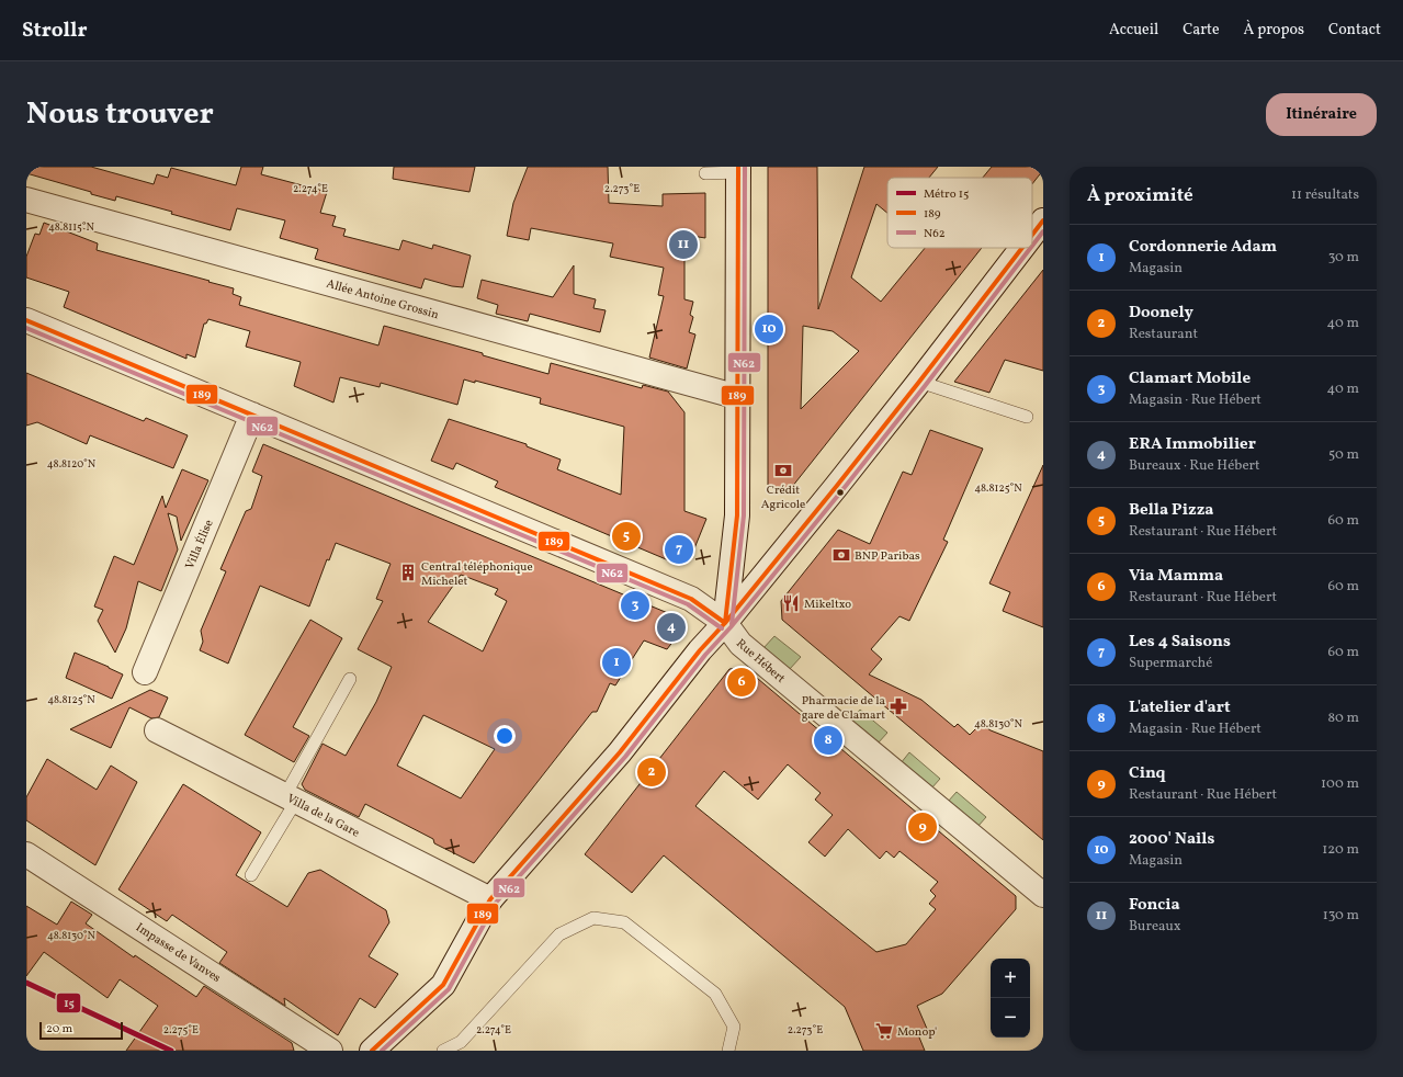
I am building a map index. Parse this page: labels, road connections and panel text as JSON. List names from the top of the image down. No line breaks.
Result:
{"streets":{"street":["Allée Antoine Grossin","Villa Élise","Rue Hébert","Villa de la Gare","Impasse de Vanves"]},"crossings":[["Villa Élise","Rue Hébert"]],"places":{"bank":["Crédit Agricole","BNP Paribas"],"building":["Central téléphonique Michelet"],"restaurant":["Mikeltxo"],"pharmacy":["Pharmacie de la gare de Clamart"],"supermarket":["Monop'"]},"lines":["transit line 189","transit line N62","metro line 15"],"legend":["Métro 15","189","N62"],"scale_bar":"20 m","page":{"header":"Strollr","nav":["Accueil","Carte","À propos","Contact"],"title":"Nous trouver","buttons":"Itinéraire","heading":["À proximité","11 résultats"],"list":[{"mark":"1","name":"Cordonnerie Adam","note":"Magasin","value":"30 m"},{"mark":"2","name":"Doonely","note":"Restaurant","value":"40 m"},{"mark":"3","name":"Clamart Mobile","note":"Magasin · Rue Hébert","value":"40 m"},{"mark":"4","name":"ERA Immobilier","note":"Bureaux · Rue Hébert","value":"50 m"},{"mark":"5","name":"Bella Pizza","note":"Restaurant · Rue Hébert","value":"60 m"},{"mark":"6","name":"Via Mamma","note":"Restaurant · Rue Hébert","value":"60 m"},{"mark":"7","name":"Les 4 Saisons","note":"Supermarché","value":"60 m"},{"mark":"8","name":"L'atelier d'art","note":"Magasin · Rue Hébert","value":"80 m"},{"mark":"9","name":"Cinq","note":"Restaurant · Rue Hébert","value":"100 m"},{"mark":"10","name":"2000' Nails","note":"Magasin","value":"120 m"},{"mark":"11","name":"Foncia","note":"Bureaux","value":"130 m"}],"pins":["11","10","5","7","3","4","1","6","8","2","9"],"map_buttons":["+","−"],"scale":"20 m"},"coordinates":["2.274°E","2.273°E","48.8115°N","48.8120°N","48.8125°N","48.8130°N","2.275°E"]}
